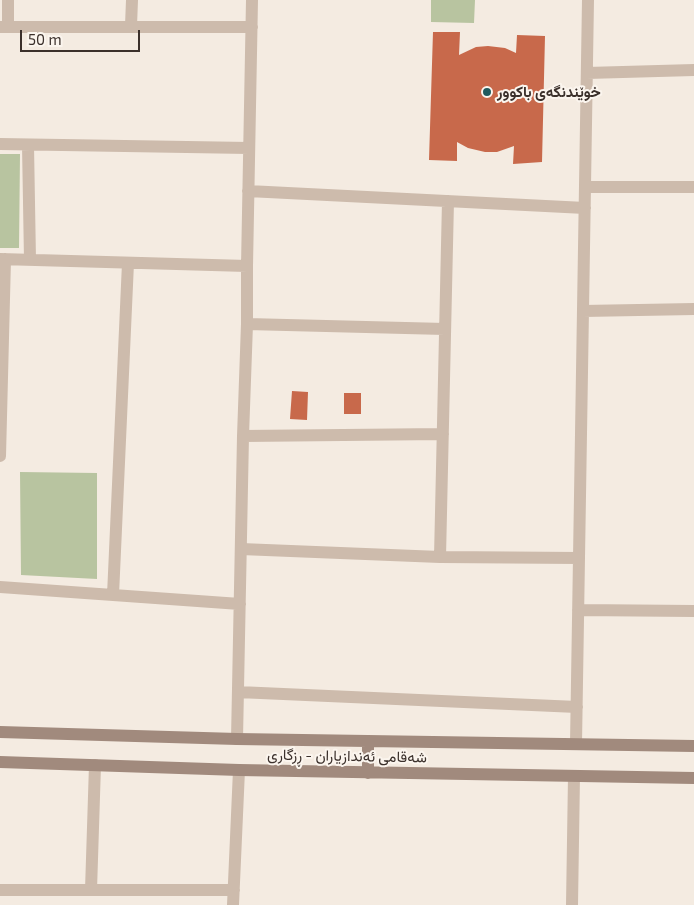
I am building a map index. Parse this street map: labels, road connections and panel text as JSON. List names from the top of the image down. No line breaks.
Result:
{"streets":{"street":["شەقامی ئەندازیاران - ڕزگاری"]},"places":["خوێندنگەی باکوور"],"scale_bar":"50 m"}
